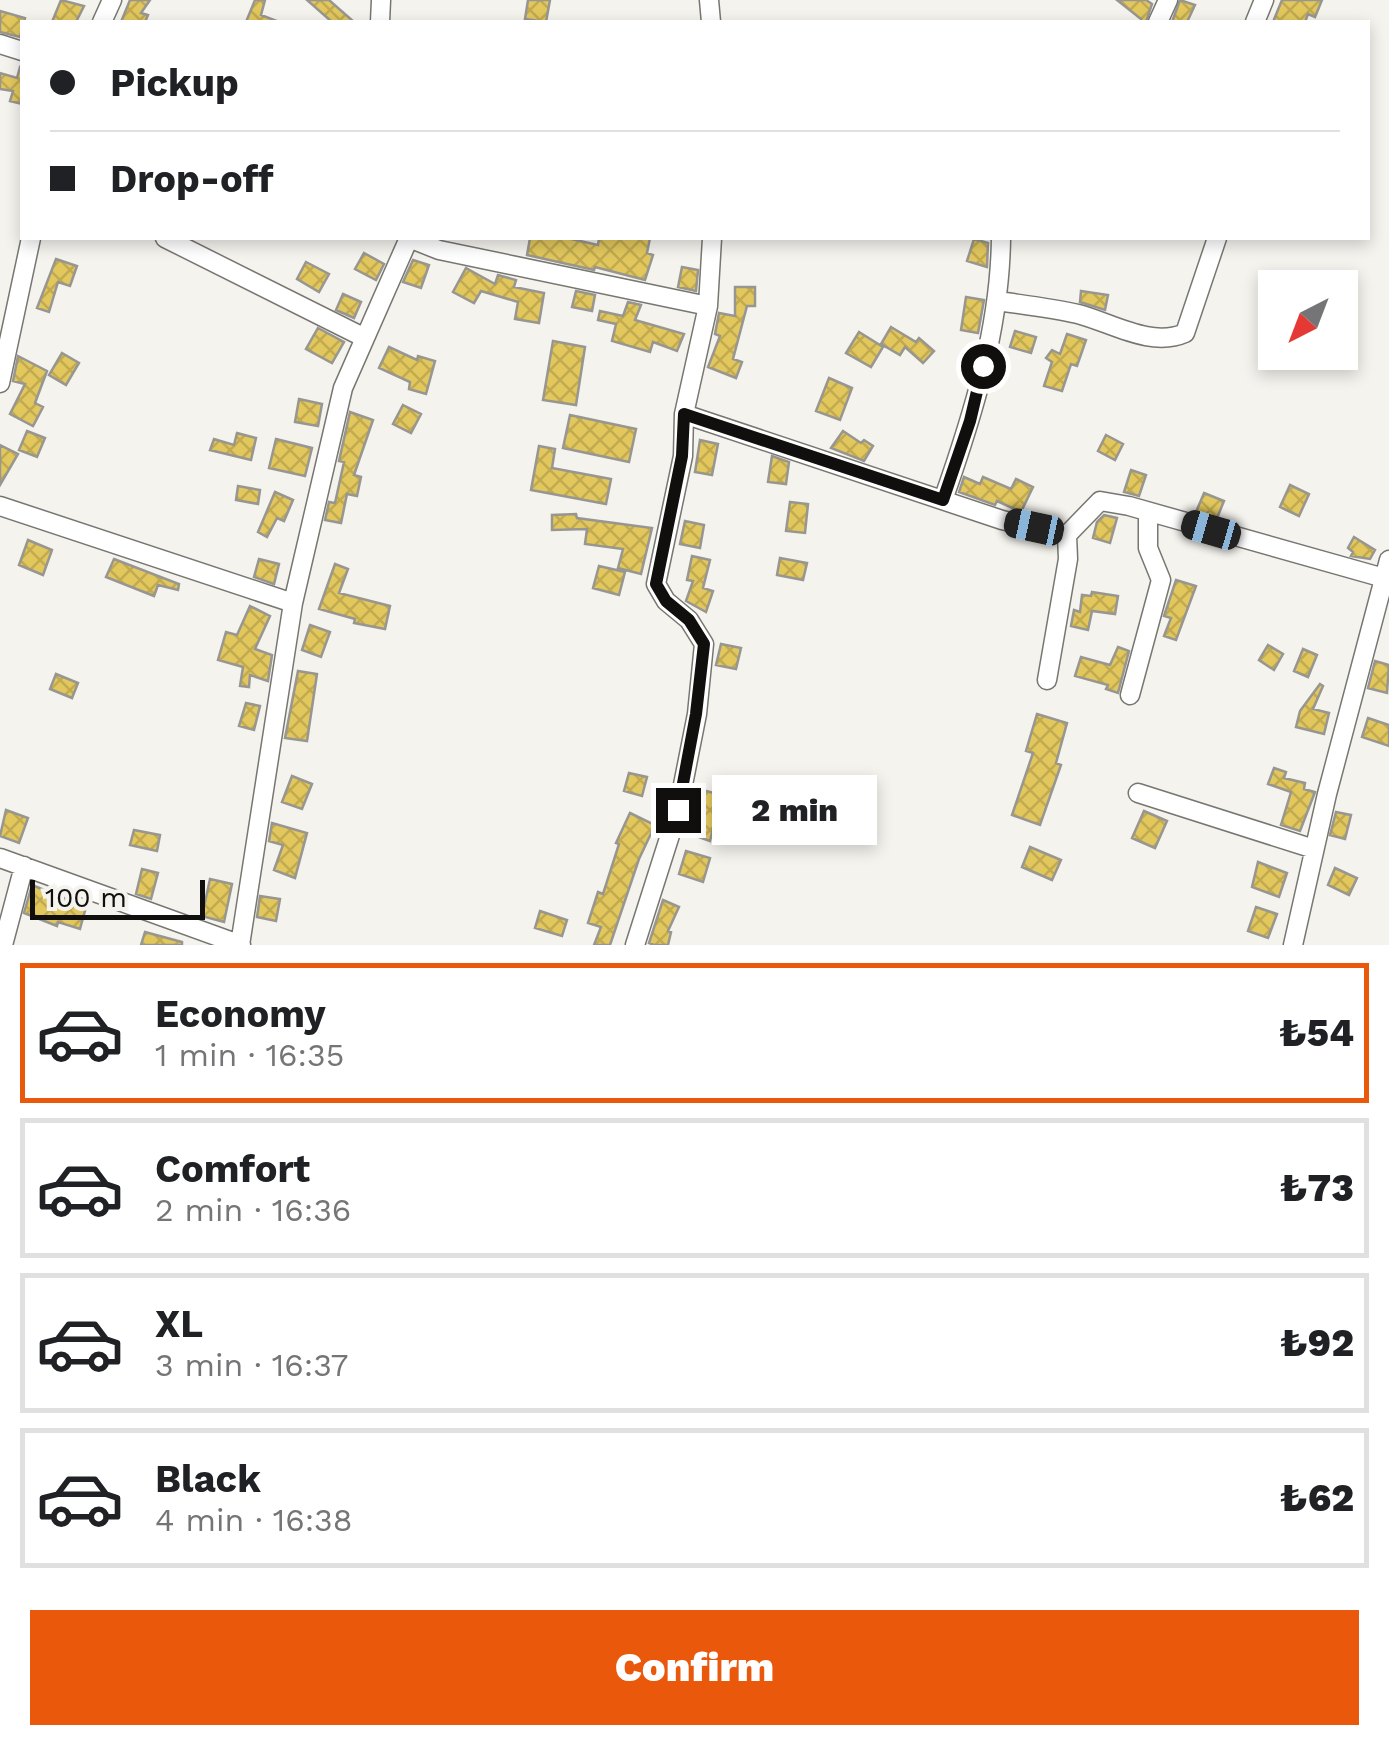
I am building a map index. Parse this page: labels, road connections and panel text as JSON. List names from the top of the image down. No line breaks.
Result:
{"scale_bar":"100 m","north":"bottom left","page":{"banner":["Pickup","Drop-off"],"bubble":"2 min","scale":"100 m","list":[{"name":"Economy","note":"1 min · 16:35","value":"₺54"},{"name":"Comfort","note":"2 min · 16:36","value":"₺73"},{"name":"XL","note":"3 min · 16:37","value":"₺92"},{"name":"Black","note":"4 min · 16:38","value":"₺62"}],"buttons":"Confirm"}}
